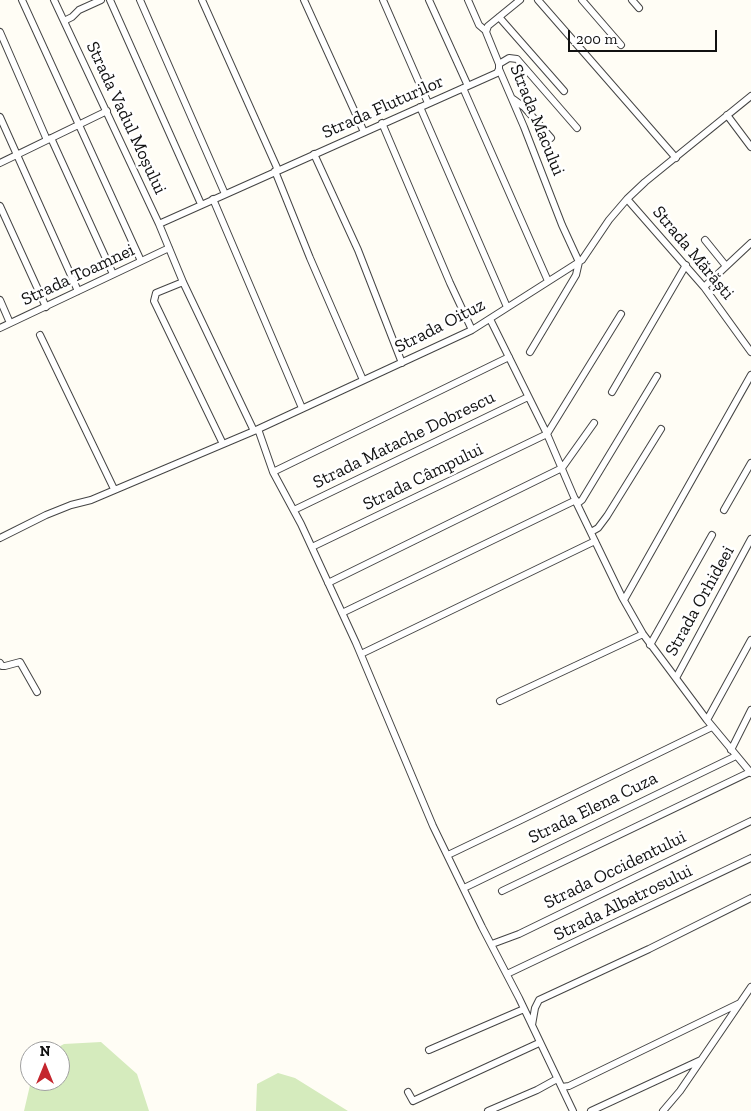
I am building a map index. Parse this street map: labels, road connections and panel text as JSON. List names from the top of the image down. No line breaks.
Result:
{"streets":{"street":["Strada Fluturilor","Strada Vadul Moșului","Strada Macului","Strada Mărăști","Strada Toamnei","Strada Oituz","Strada Matache Dobrescu","Strada Câmpului","Strada Orhideei","Strada Elena Cuza","Strada Occidentului","Strada Albatrosului"]},"crossings":[["Strada Fluturilor","Strada Vadul Moșului"],["Strada Fluturilor","Strada Macului"],["Strada Vadul Moșului","Strada Toamnei"],["Strada Vadul Moșului","Strada Oituz"],["Strada Vadul Moșului","Strada Matache Dobrescu"],["Strada Vadul Moșului","Strada Câmpului"],["Strada Vadul Moșului","Strada Elena Cuza"],["Strada Vadul Moșului","Strada Occidentului"],["Strada Vadul Moșului","Strada Albatrosului"],["Strada Macului","Strada Oituz"],["Strada Mărăști","Strada Oituz"]],"scale_bar":"200 m","north":"top"}
